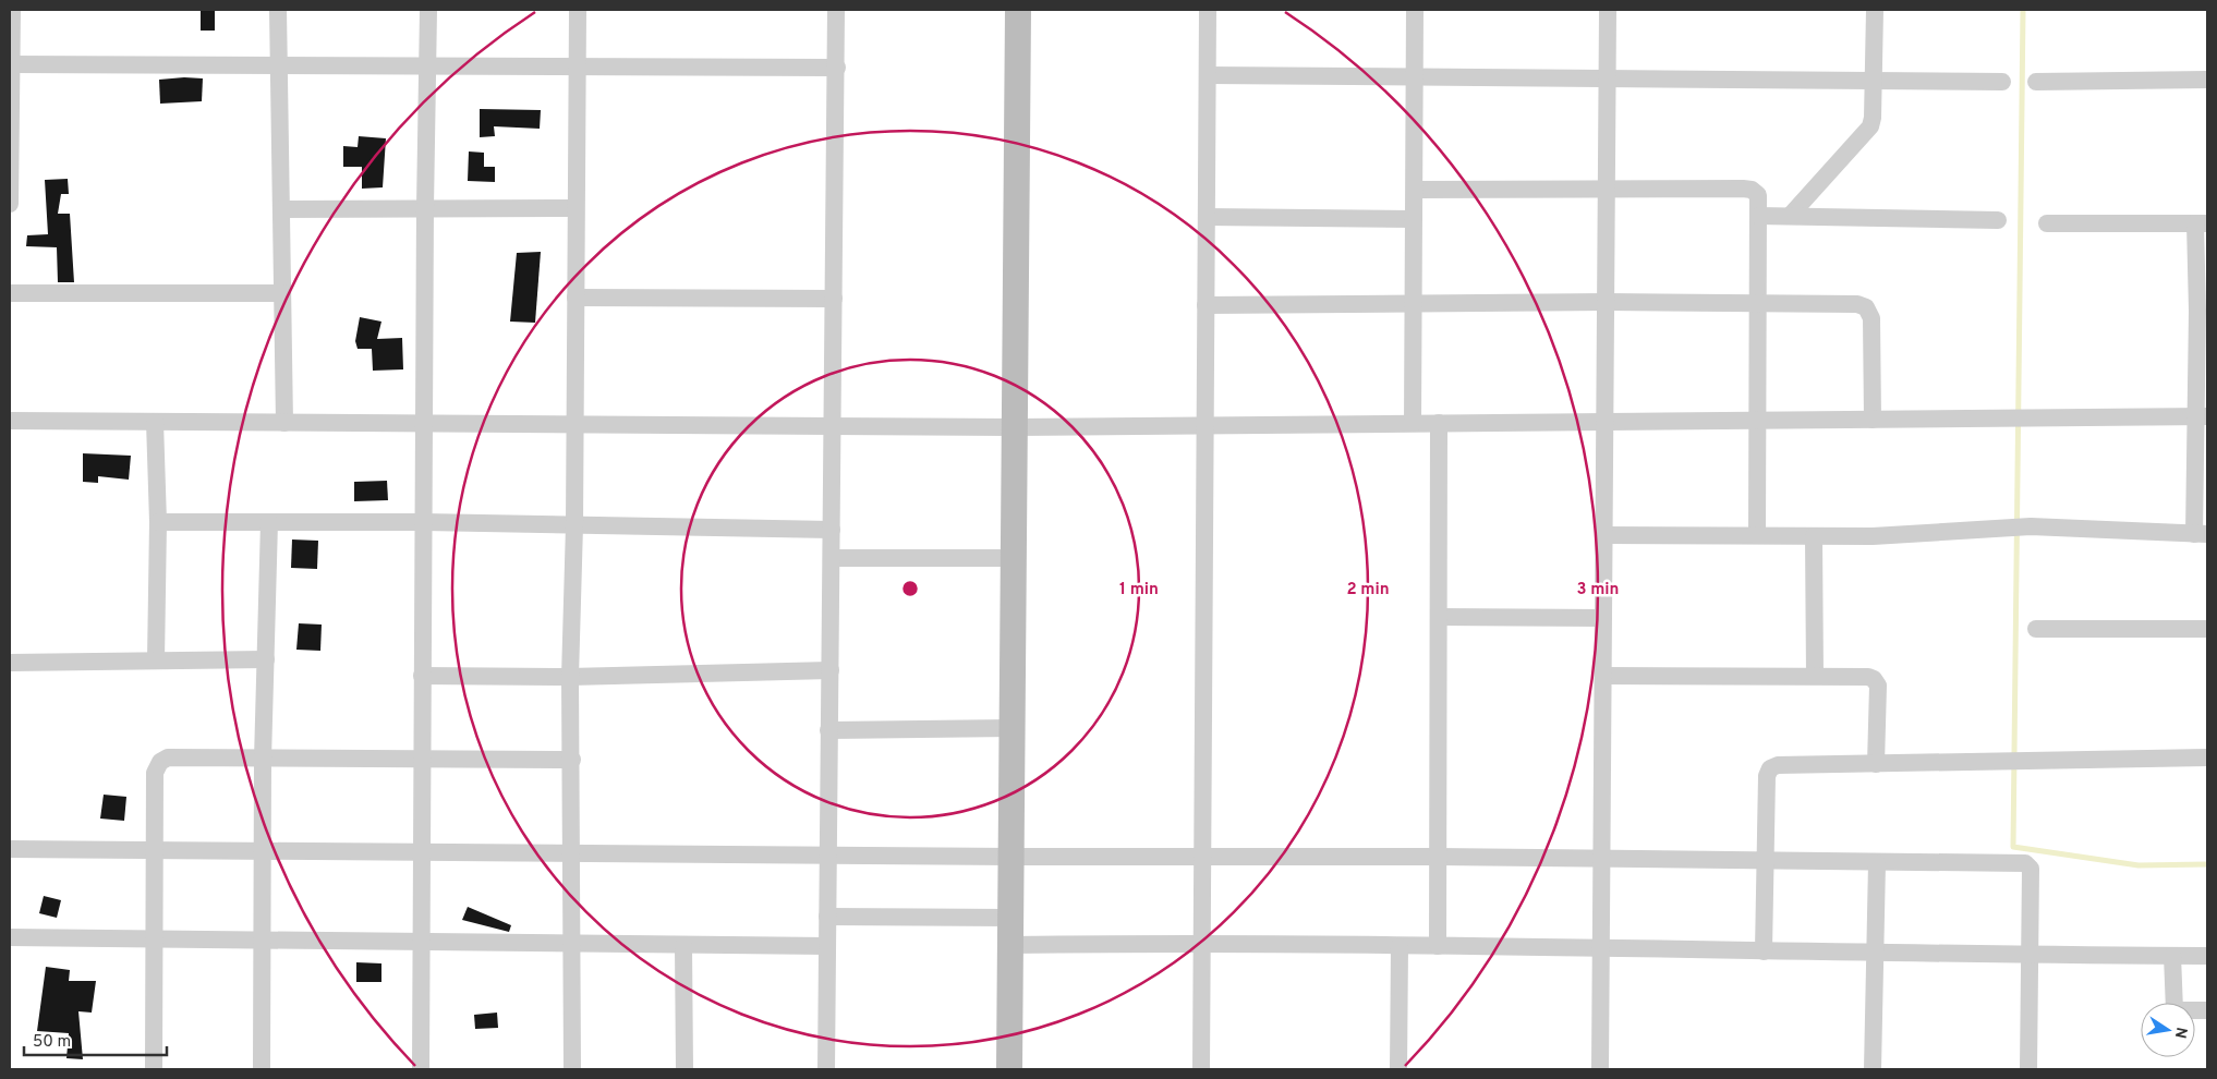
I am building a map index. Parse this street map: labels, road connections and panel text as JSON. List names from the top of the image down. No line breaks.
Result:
{"scale_bar":"50 m","north":"right","rings":["1 min","2 min","3 min"]}
